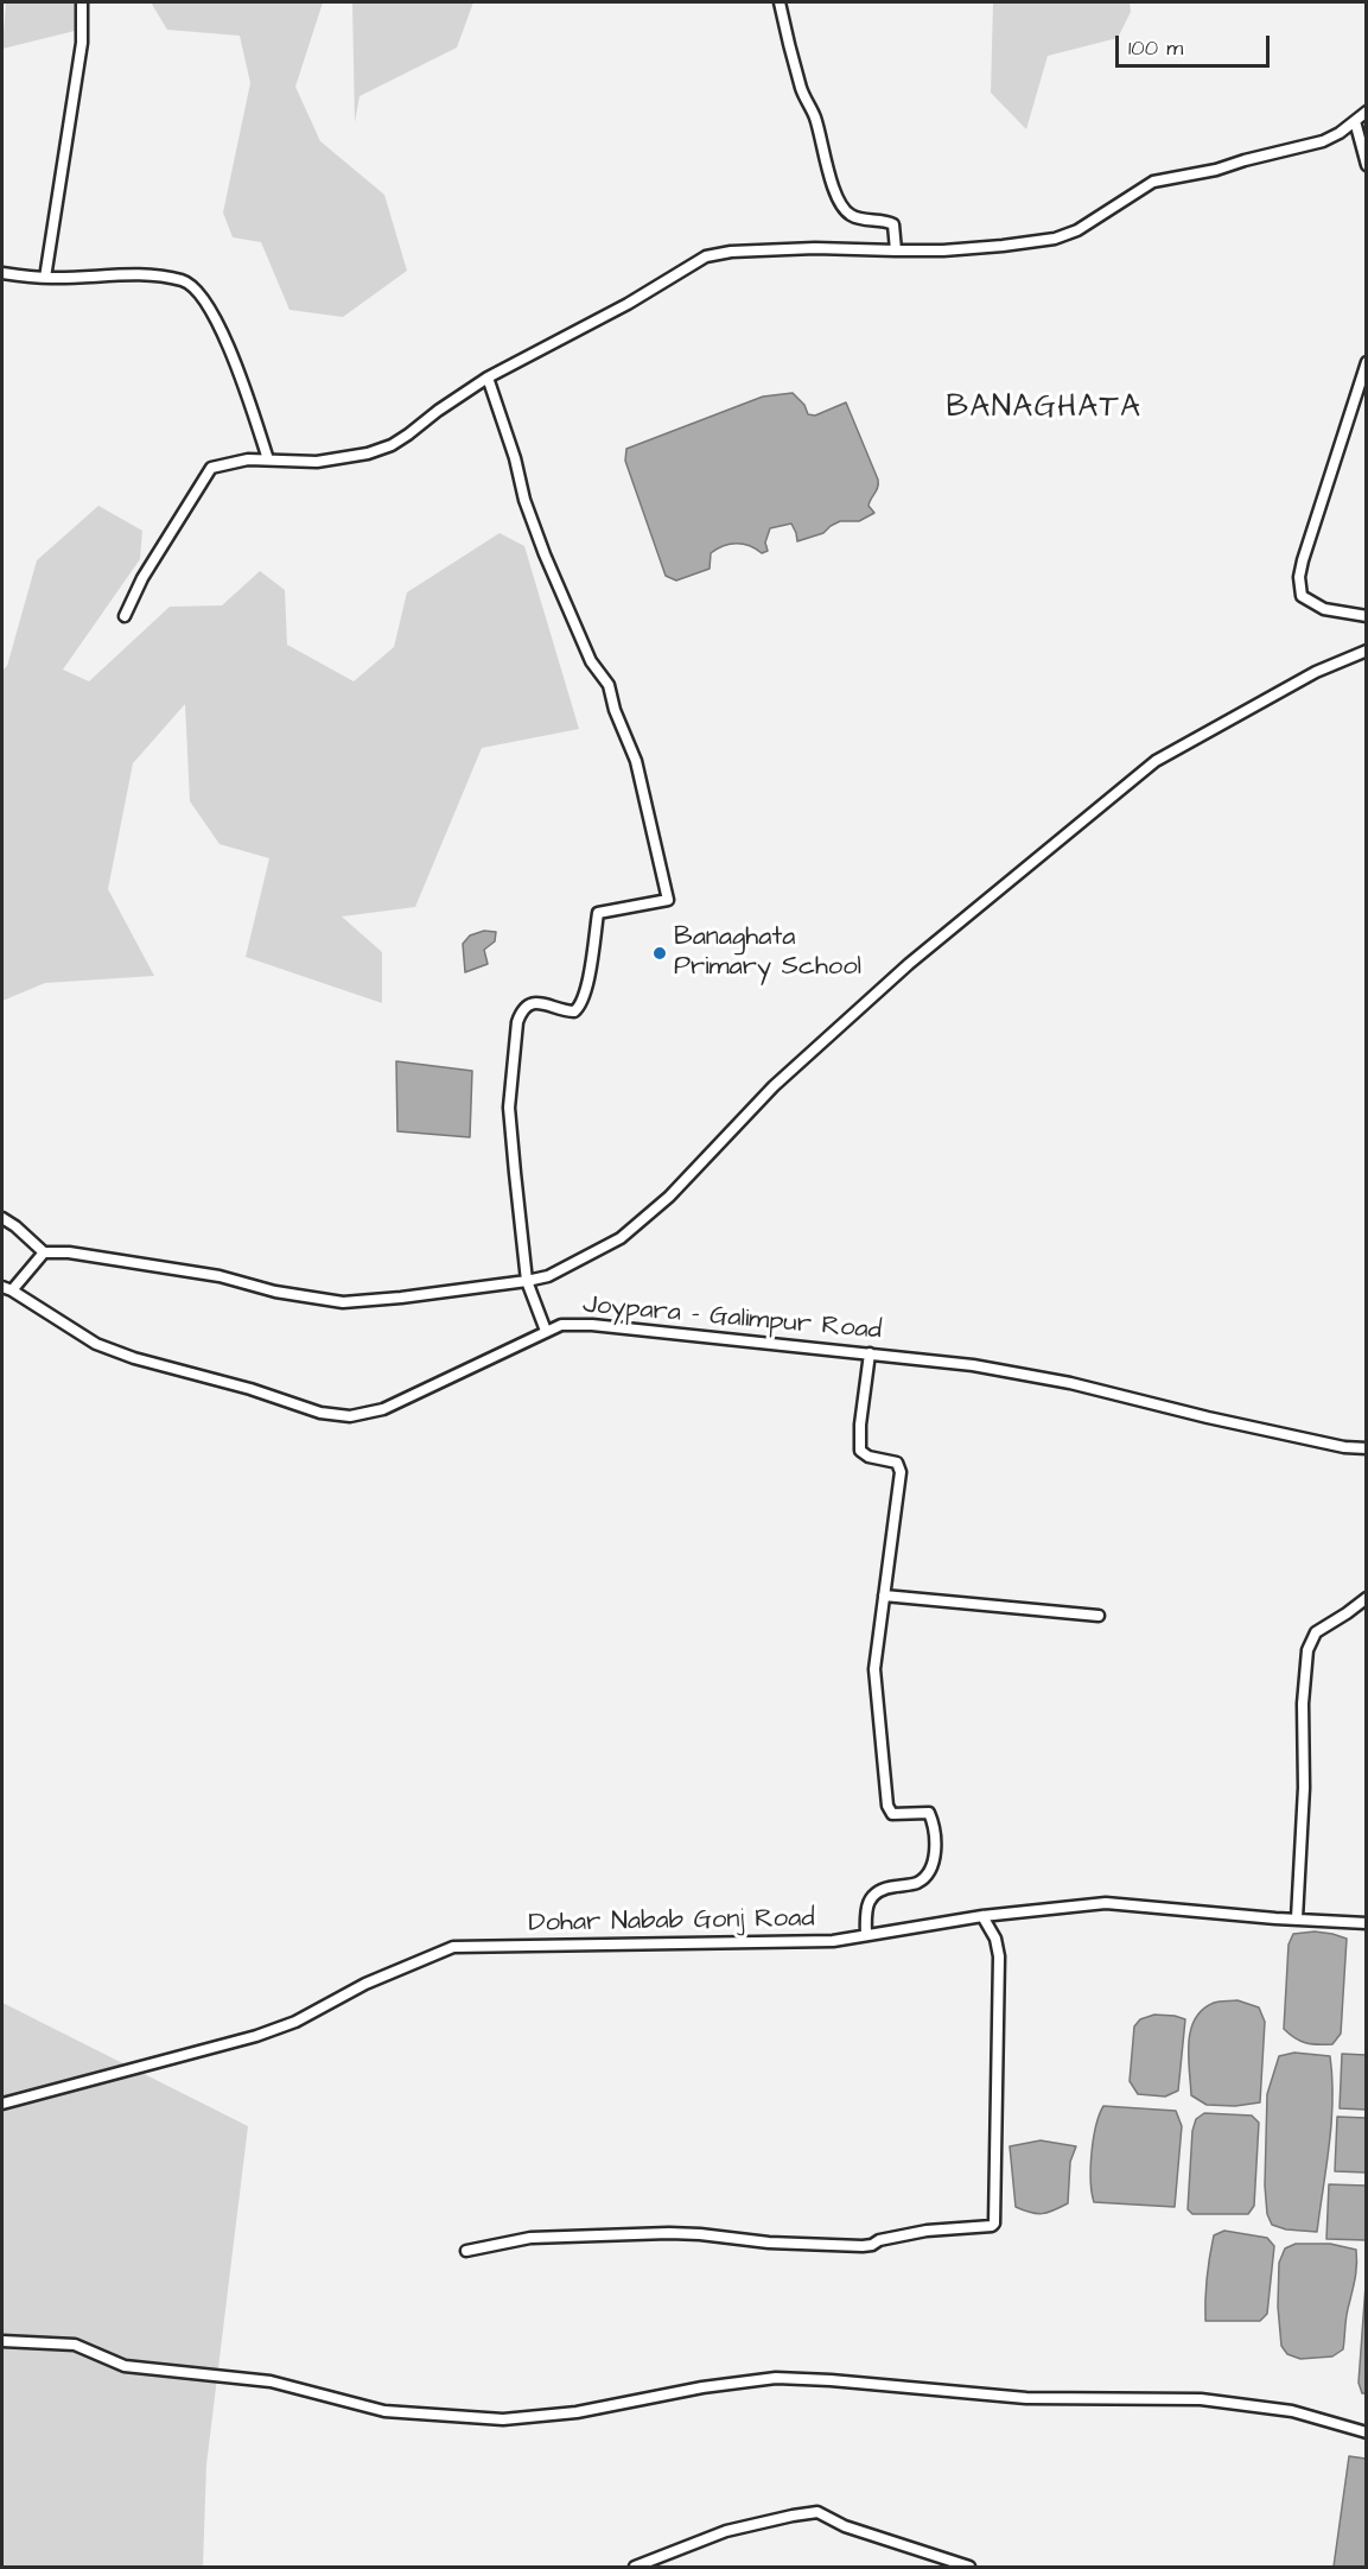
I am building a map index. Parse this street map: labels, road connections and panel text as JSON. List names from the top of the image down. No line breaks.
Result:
{"streets":{"street":["Joypara - Galimpur Road","Dohar Nabab Gonj Road"]},"districts":["BANAGHATA"],"places":["Banaghata Primary School"],"scale_bar":"100 m"}
